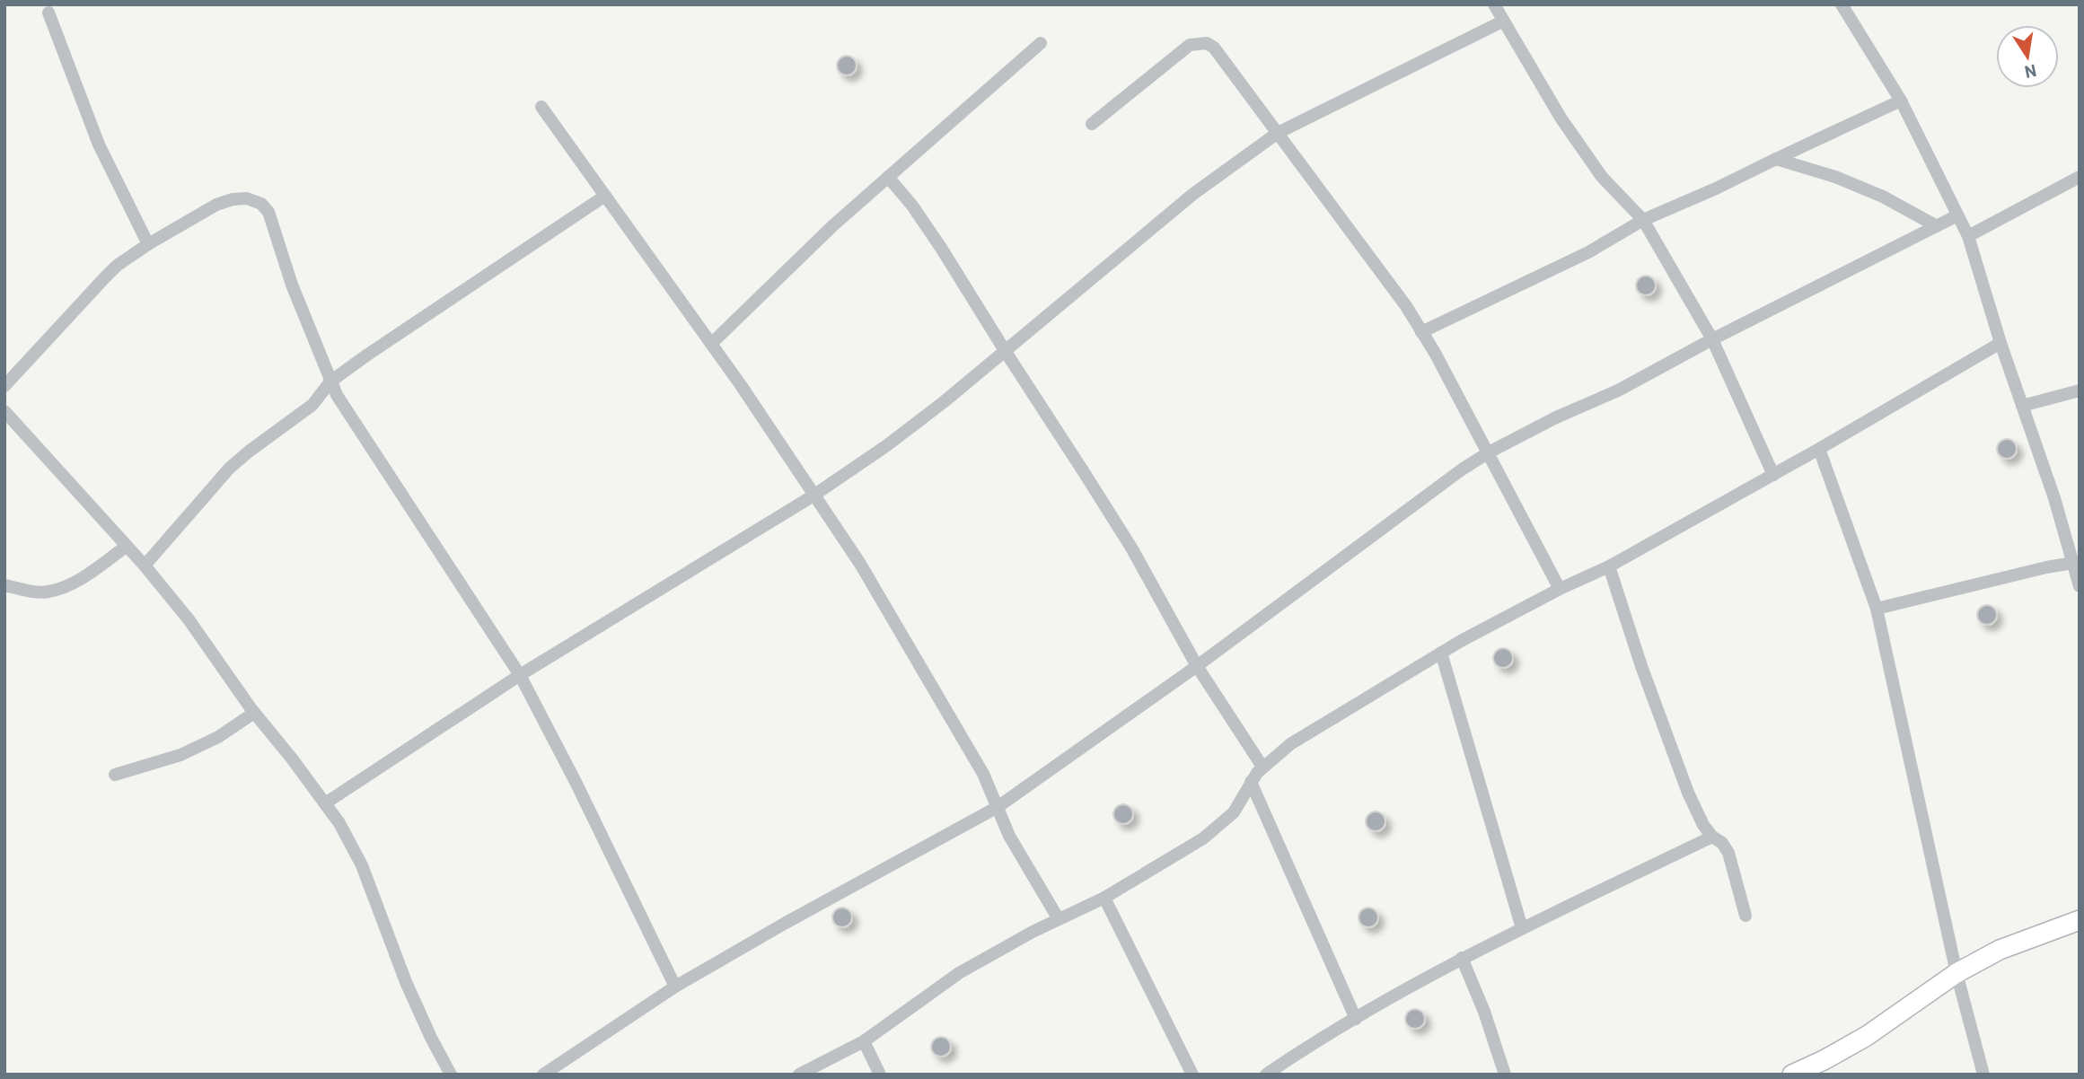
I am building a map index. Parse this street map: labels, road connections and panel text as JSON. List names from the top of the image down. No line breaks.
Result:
{"north":"bottom"}
